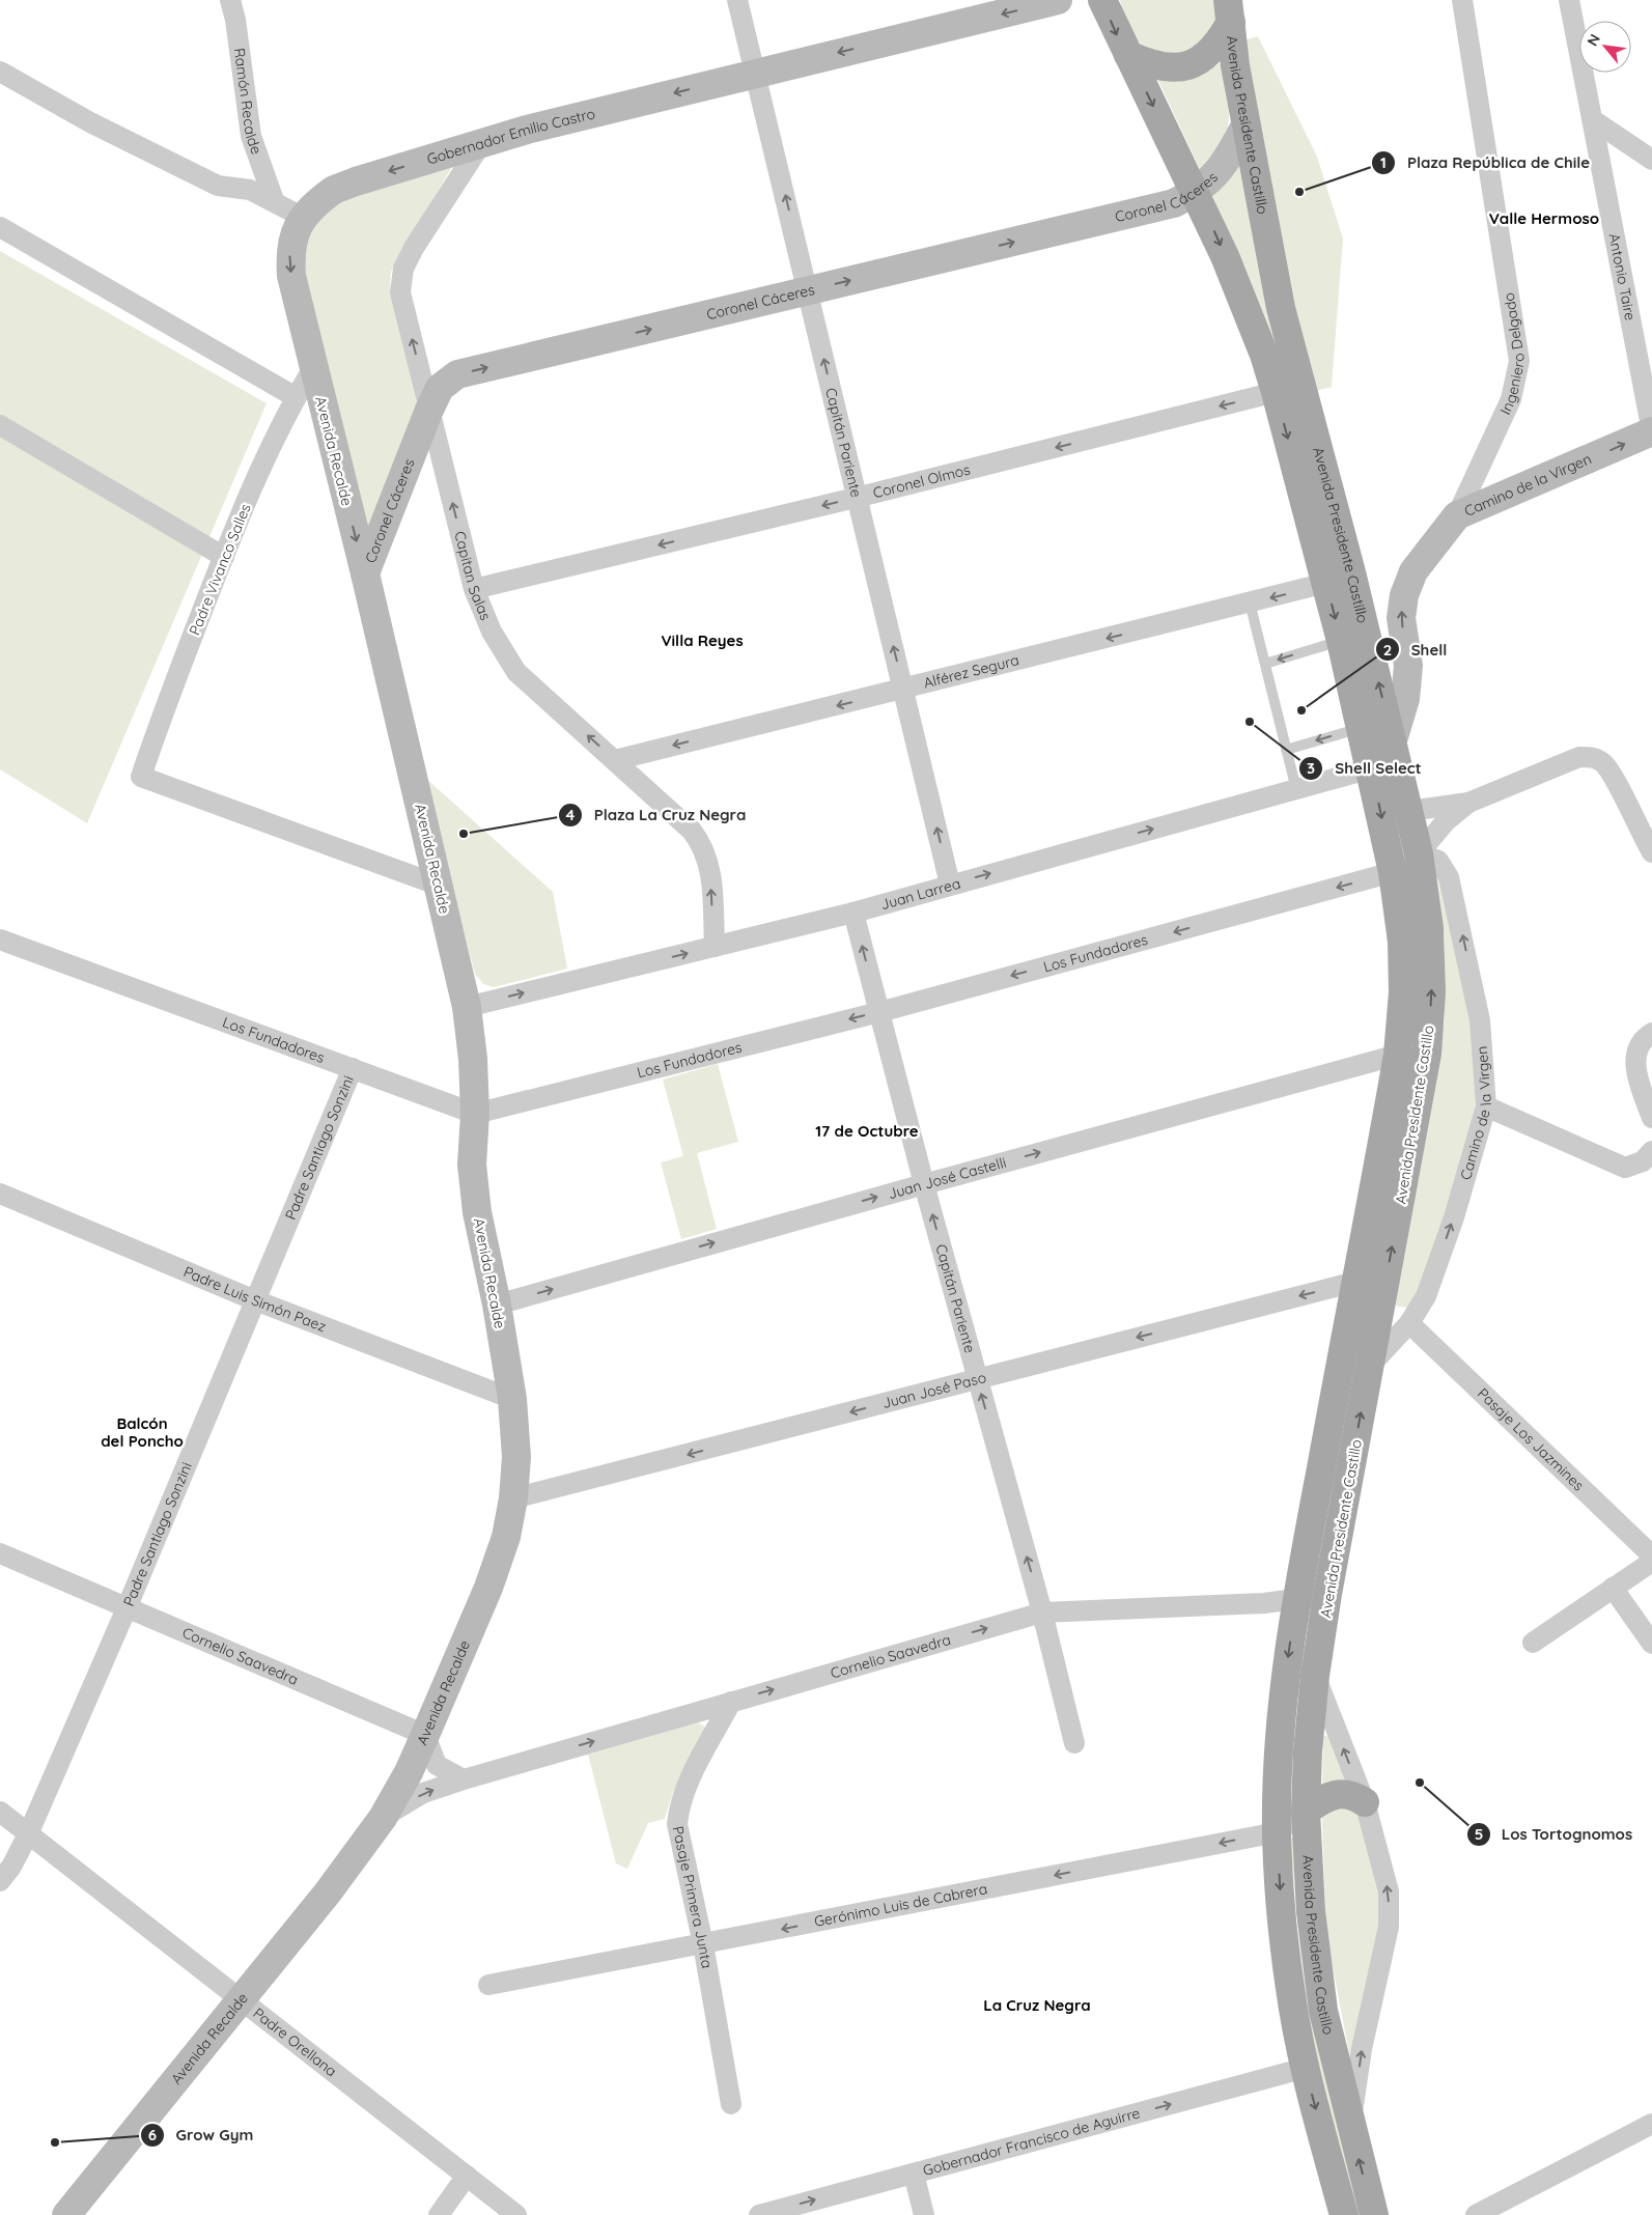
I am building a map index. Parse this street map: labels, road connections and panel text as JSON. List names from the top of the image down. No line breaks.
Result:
{"streets":{"main road":["Avenida Presidente Castillo"],"street":["Ramón Recalde","Gobernador Emilio Castro","Coronel Cáceres","Antonio Taire","Ingeniero Delgado","Capitán Pariente","Avenida Recalde","Coronel Olmos","Camino de la Virgen","Padre Vivanco Salles","Capitan Salas","Alférez Segura","Juan Larrea","Los Fundadores","Padre Santiago Sonzini","Juan José Castelli","Padre Luis Simón Paez","Juan José Paso","Pasaje Los Jazmines","Cornelio Saavedra","Pasaje Primera Junta","Gerónimo Luis de Cabrera","Padre Orellana","Gobernador Francisco de Aguirre"]},"crossings":[["Avenida Presidente Castillo","Coronel Cáceres"],["Avenida Presidente Castillo","Coronel Olmos"],["Avenida Presidente Castillo","Camino de la Virgen"],["Avenida Presidente Castillo","Alférez Segura"],["Avenida Presidente Castillo","Juan Larrea"],["Avenida Presidente Castillo","Los Fundadores"],["Avenida Presidente Castillo","Juan José Castelli"],["Avenida Presidente Castillo","Juan José Paso"],["Avenida Presidente Castillo","Cornelio Saavedra"],["Avenida Presidente Castillo","Gerónimo Luis de Cabrera"],["Avenida Presidente Castillo","Gobernador Francisco de Aguirre"],["Gobernador Emilio Castro","Capitán Pariente"],["Gobernador Emilio Castro","Avenida Recalde"],["Gobernador Emilio Castro","Capitan Salas"],["Coronel Cáceres","Capitán Pariente"],["Coronel Cáceres","Avenida Recalde"],["Coronel Cáceres","Capitan Salas"],["Antonio Taire","Camino de la Virgen"],["Ingeniero Delgado","Camino de la Virgen"],["Capitán Pariente","Coronel Olmos"],["Capitán Pariente","Alférez Segura"],["Capitán Pariente","Juan Larrea"],["Capitán Pariente","Los Fundadores"],["Capitán Pariente","Juan José Castelli"],["Capitán Pariente","Juan José Paso"],["Capitán Pariente","Cornelio Saavedra"],["Avenida Recalde","Padre Vivanco Salles"],["Avenida Recalde","Juan Larrea"],["Avenida Recalde","Los Fundadores"],["Avenida Recalde","Juan José Castelli"],["Avenida Recalde","Padre Luis Simón Paez"],["Avenida Recalde","Juan José Paso"],["Avenida Recalde","Cornelio Saavedra"],["Avenida Recalde","Padre Orellana"],["Coronel Olmos","Capitan Salas"],["Camino de la Virgen","Pasaje Los Jazmines"],["Capitan Salas","Alférez Segura"],["Capitan Salas","Juan Larrea"],["Los Fundadores","Padre Santiago Sonzini"],["Padre Santiago Sonzini","Padre Luis Simón Paez"],["Padre Santiago Sonzini","Cornelio Saavedra"],["Padre Santiago Sonzini","Padre Orellana"],["Cornelio Saavedra","Pasaje Primera Junta"],["Pasaje Primera Junta","Gerónimo Luis de Cabrera"]],"one_way":["Gobernador Emilio Castro","Coronel Cáceres","Capitán Pariente","Coronel Olmos","Camino de la Virgen","Capitan Salas","Alférez Segura","Juan Larrea","Los Fundadores","Juan José Castelli","Juan José Paso","Cornelio Saavedra","Gerónimo Luis de Cabrera","Gobernador Francisco de Aguirre"],"districts":["Valle Hermoso","Villa Reyes","17 de Octubre","Balcón del Poncho","La Cruz Negra"],"places":["Plaza República de Chile","Shell","Shell Select","Plaza La Cruz Negra","Los Tortognomos","Grow Gym"],"north":"top left"}
